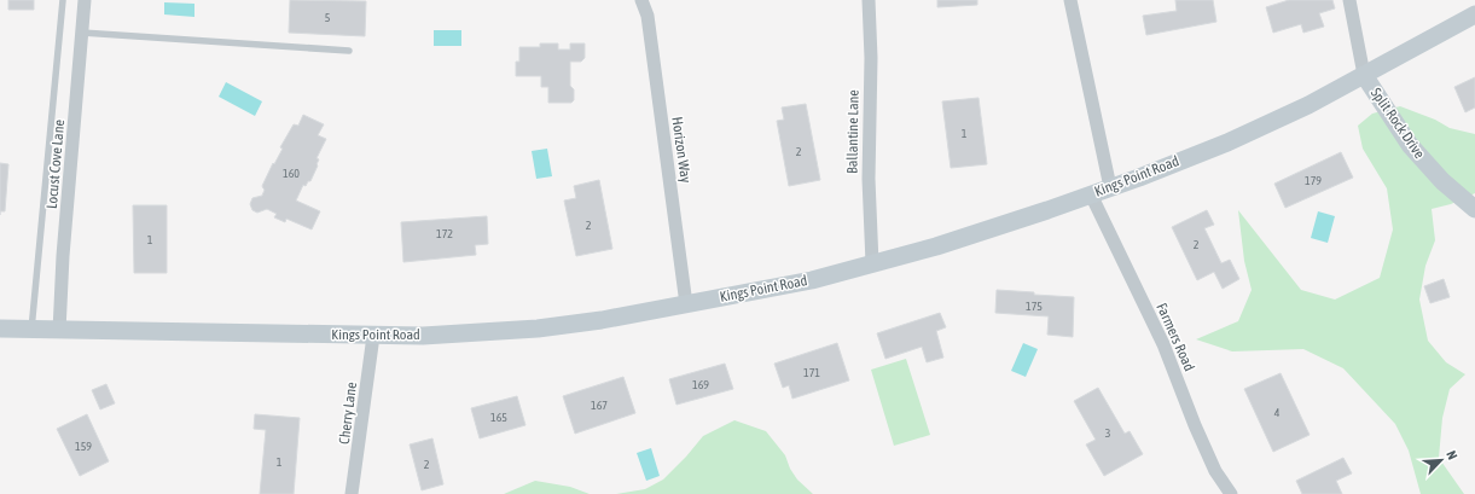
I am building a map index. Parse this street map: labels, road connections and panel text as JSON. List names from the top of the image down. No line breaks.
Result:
{"streets":{"main road":["Split Rock Drive","Kings Point Road"],"street":["Ballantine Lane","Horizon Way","Locust Cove Lane","Farmers Road","Cherry Lane"]},"crossings":[["Split Rock Drive","Kings Point Road"],["Ballantine Lane","Kings Point Road"],["Horizon Way","Kings Point Road"],["Locust Cove Lane","Kings Point Road"],["Kings Point Road","Farmers Road"],["Kings Point Road","Cherry Lane"]],"house_numbers":["5","1","2","160","179","2","172","1","2","175","171","169","167","4","165","3","159","1","2"],"north":"top right"}
